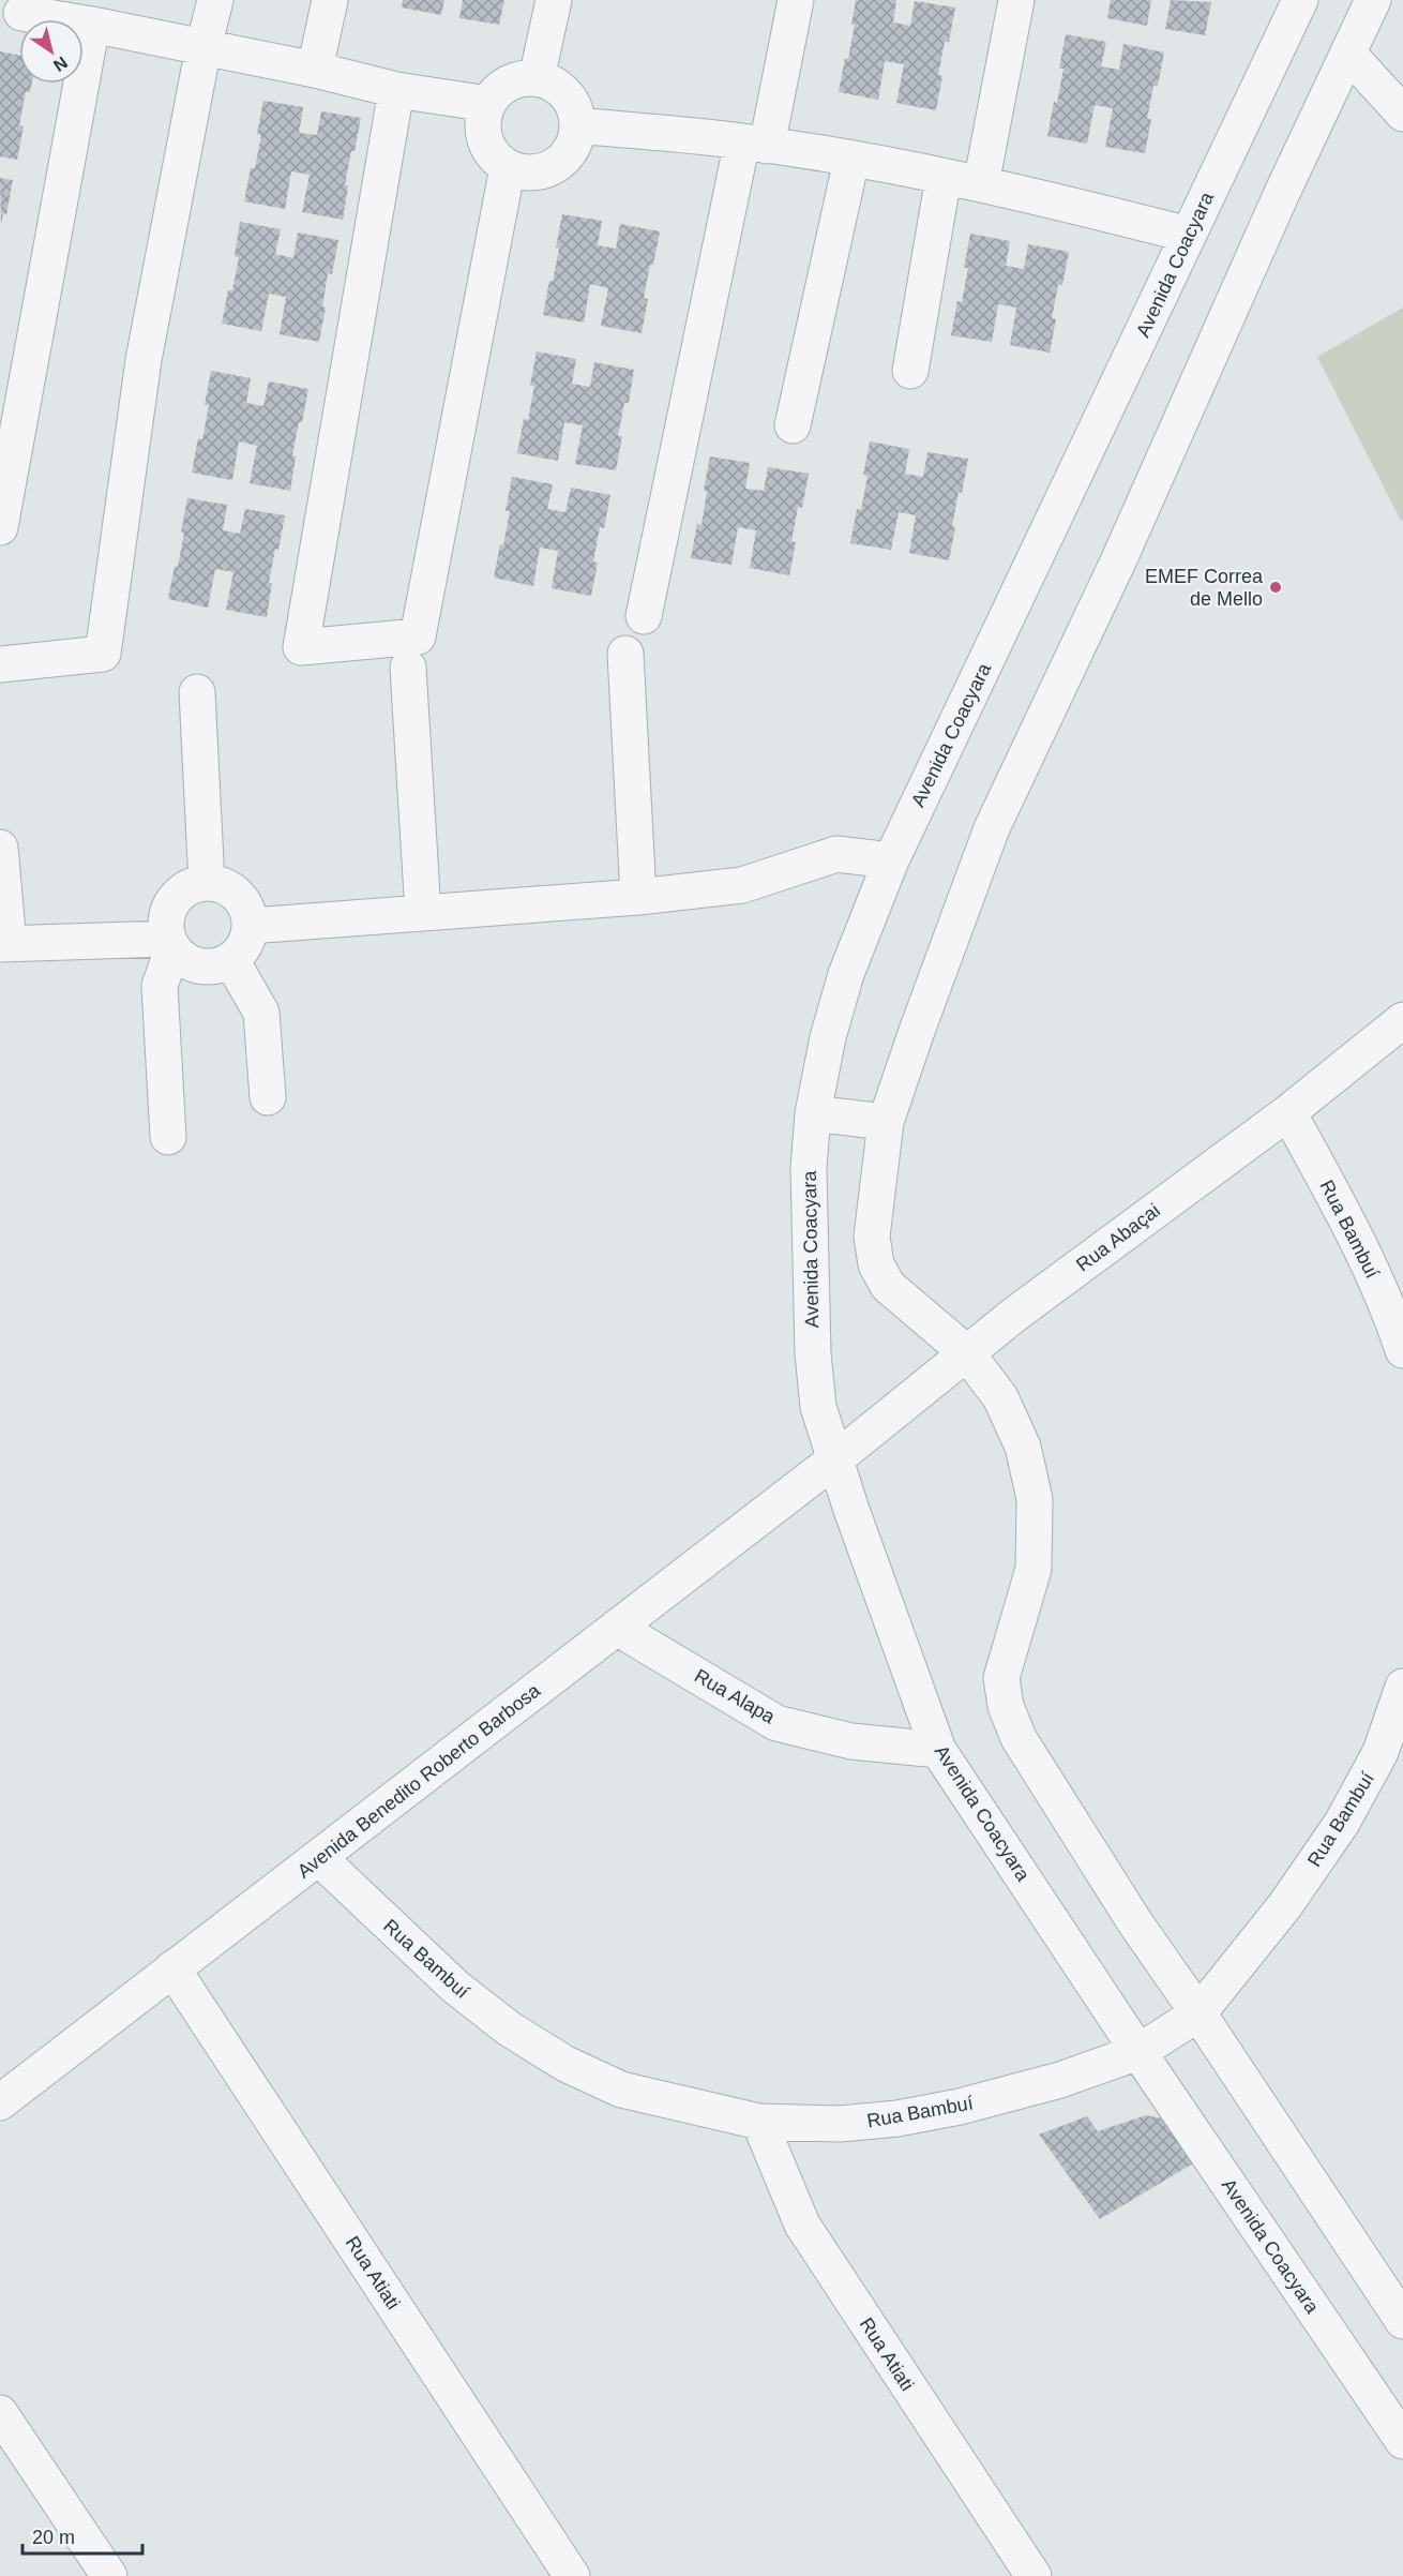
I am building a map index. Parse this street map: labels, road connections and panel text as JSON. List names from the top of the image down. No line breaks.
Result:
{"streets":{"street":["Avenida Coacyara","Rua Bambuí","Rua Abaçai","Rua Alapa","Avenida Benedito Roberto Barbosa","Rua Atiati"]},"crossings":[["Avenida Coacyara","Rua Bambuí"],["Avenida Coacyara","Rua Abaçai"],["Avenida Coacyara","Rua Alapa"],["Avenida Coacyara","Avenida Benedito Roberto Barbosa"],["Rua Bambuí","Rua Abaçai"],["Rua Bambuí","Avenida Benedito Roberto Barbosa"],["Rua Bambuí","Rua Atiati"],["Rua Abaçai","Avenida Benedito Roberto Barbosa"],["Rua Alapa","Avenida Benedito Roberto Barbosa"],["Avenida Benedito Roberto Barbosa","Rua Atiati"]],"places":["EMEF Correa de Mello"],"scale_bar":"20 m","north":"bottom right"}
